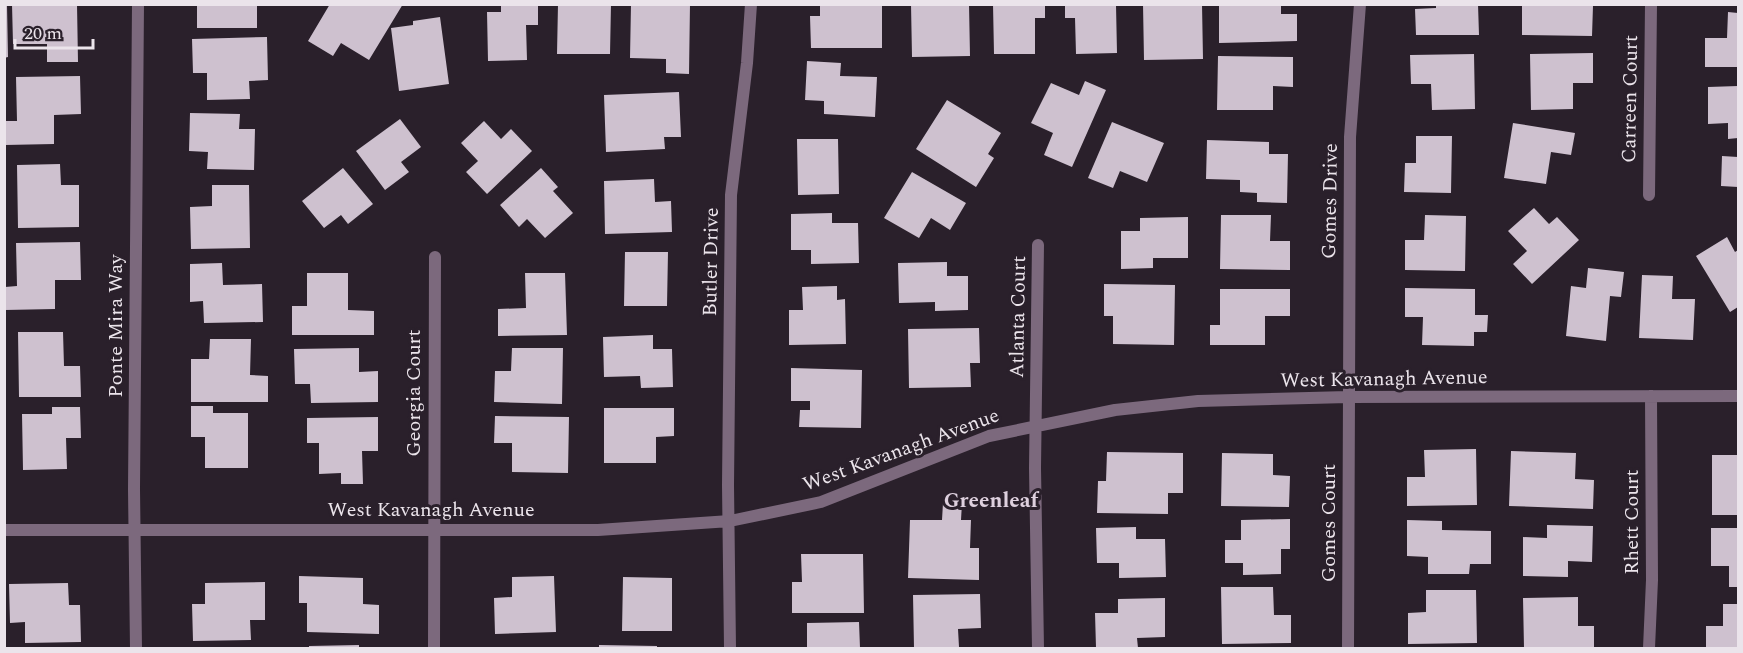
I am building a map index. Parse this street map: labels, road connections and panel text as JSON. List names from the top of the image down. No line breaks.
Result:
{"streets":{"street":["Carreen Court","Gomes Drive","Butler Drive","Atlanta Court","Ponte Mira Way","West Kavanagh Avenue","Georgia Court","Rhett Court","Gomes Court"]},"crossings":[["Gomes Drive","West Kavanagh Avenue"],["Gomes Drive","Gomes Court"],["Butler Drive","West Kavanagh Avenue"],["Atlanta Court","West Kavanagh Avenue"],["Ponte Mira Way","West Kavanagh Avenue"],["West Kavanagh Avenue","Georgia Court"],["West Kavanagh Avenue","Rhett Court"],["West Kavanagh Avenue","Gomes Court"]],"districts":["Greenleaf"],"scale_bar":"20 m"}
